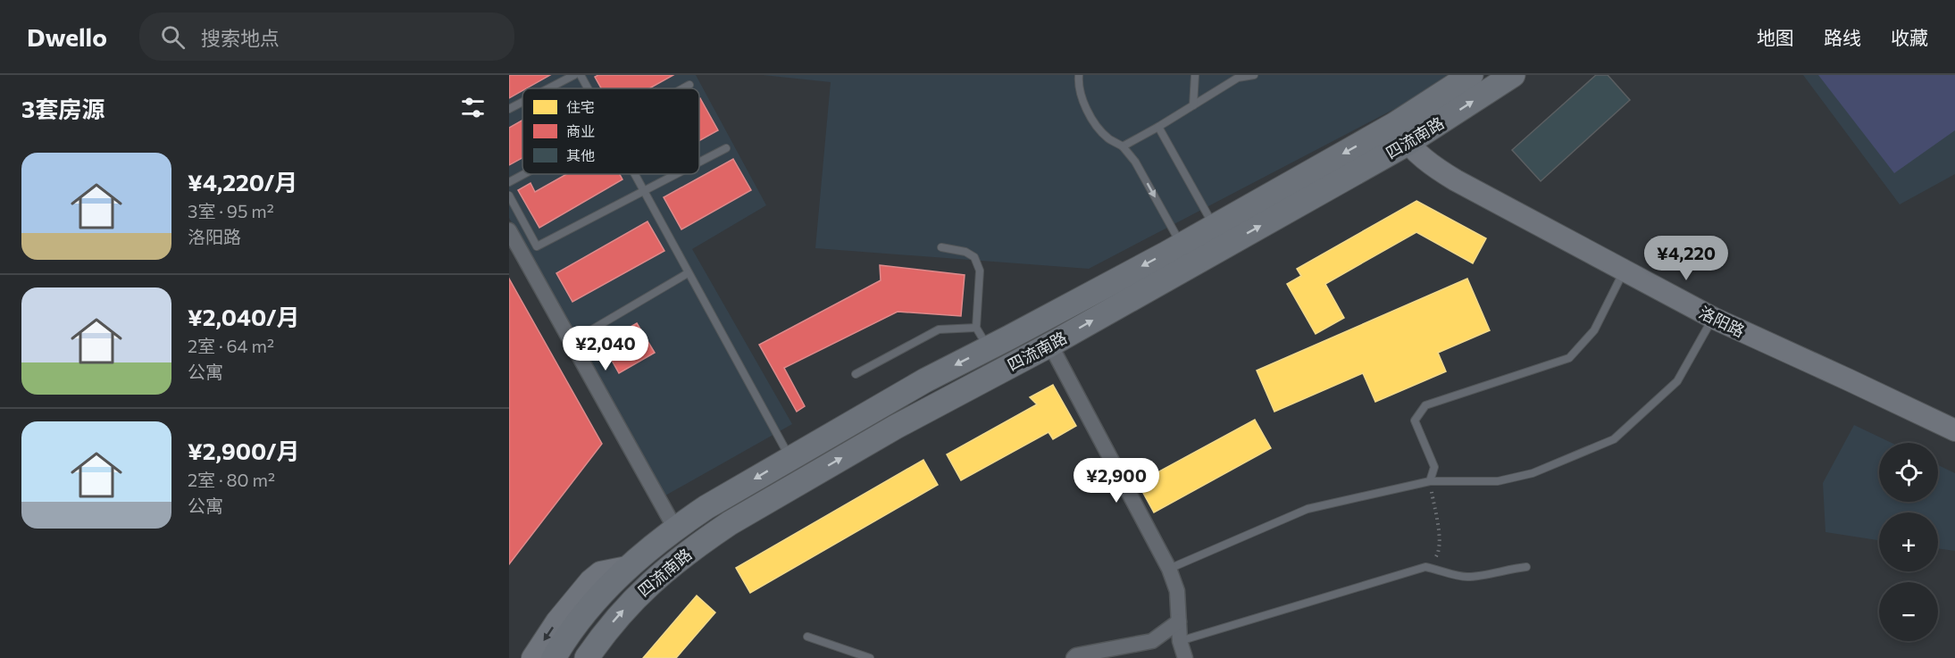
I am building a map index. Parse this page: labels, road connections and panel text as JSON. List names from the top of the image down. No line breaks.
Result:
{"streets":{"main road":["四流南路"],"street":["洛阳路"]},"crossings":[["四流南路","洛阳路"]],"legend":["住宅","商业","其他"],"page":{"header":"Dwello","search":"搜索地点","nav":["地图","路线","收藏"],"heading":"3套房源","list":[{"name":"¥4,220/月","note":"3室 · 95 m² · 洛阳路"},{"name":"¥2,040/月","note":"2室 · 64 m² · 公寓"},{"name":"¥2,900/月","note":"2室 · 80 m² · 公寓"}],"price":["¥4,220","¥2,040","¥2,900"],"map_buttons":["+","−"]}}
